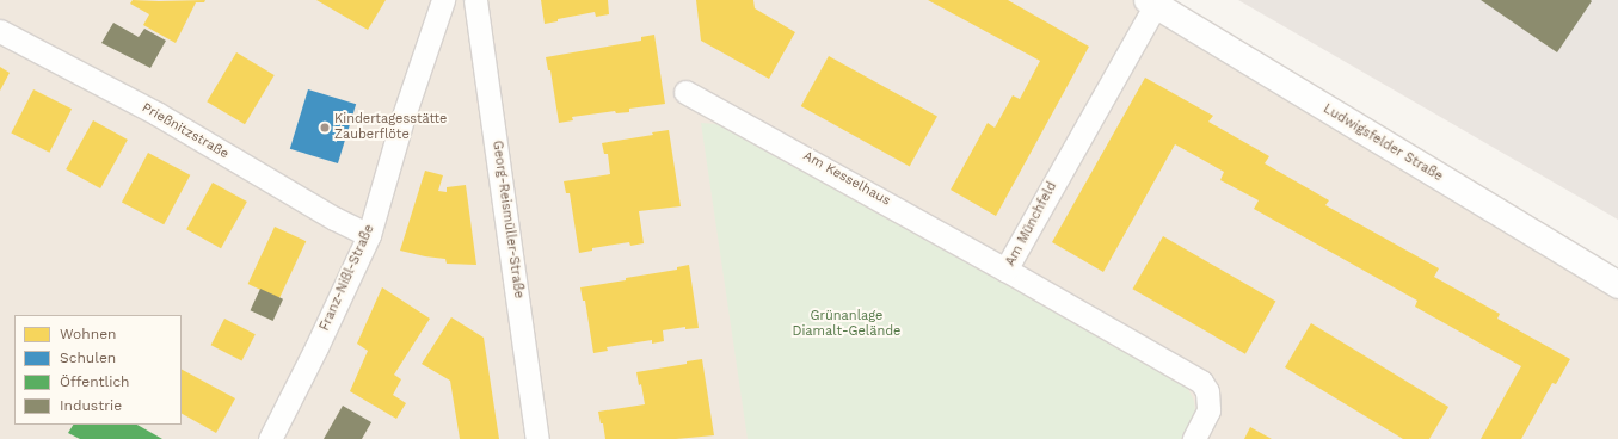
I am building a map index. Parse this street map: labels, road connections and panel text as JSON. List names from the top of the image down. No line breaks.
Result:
{"streets":{"street":["Prießnitzstraße","Ludwigsfelder Straße","Am Kesselhaus","Georg-Reismüller-Straße","Am Münchfeld","Franz-Nißl-Straße"]},"crossings":[["Prießnitzstraße","Franz-Nißl-Straße"],["Ludwigsfelder Straße","Am Münchfeld"],["Am Kesselhaus","Am Münchfeld"]],"parks":["Grünanlage Diamalt-Gelände"],"places":["Kindertagesstätte Zauberflöte"],"legend":["Wohnen","Schulen","Öffentlich","Industrie"]}
